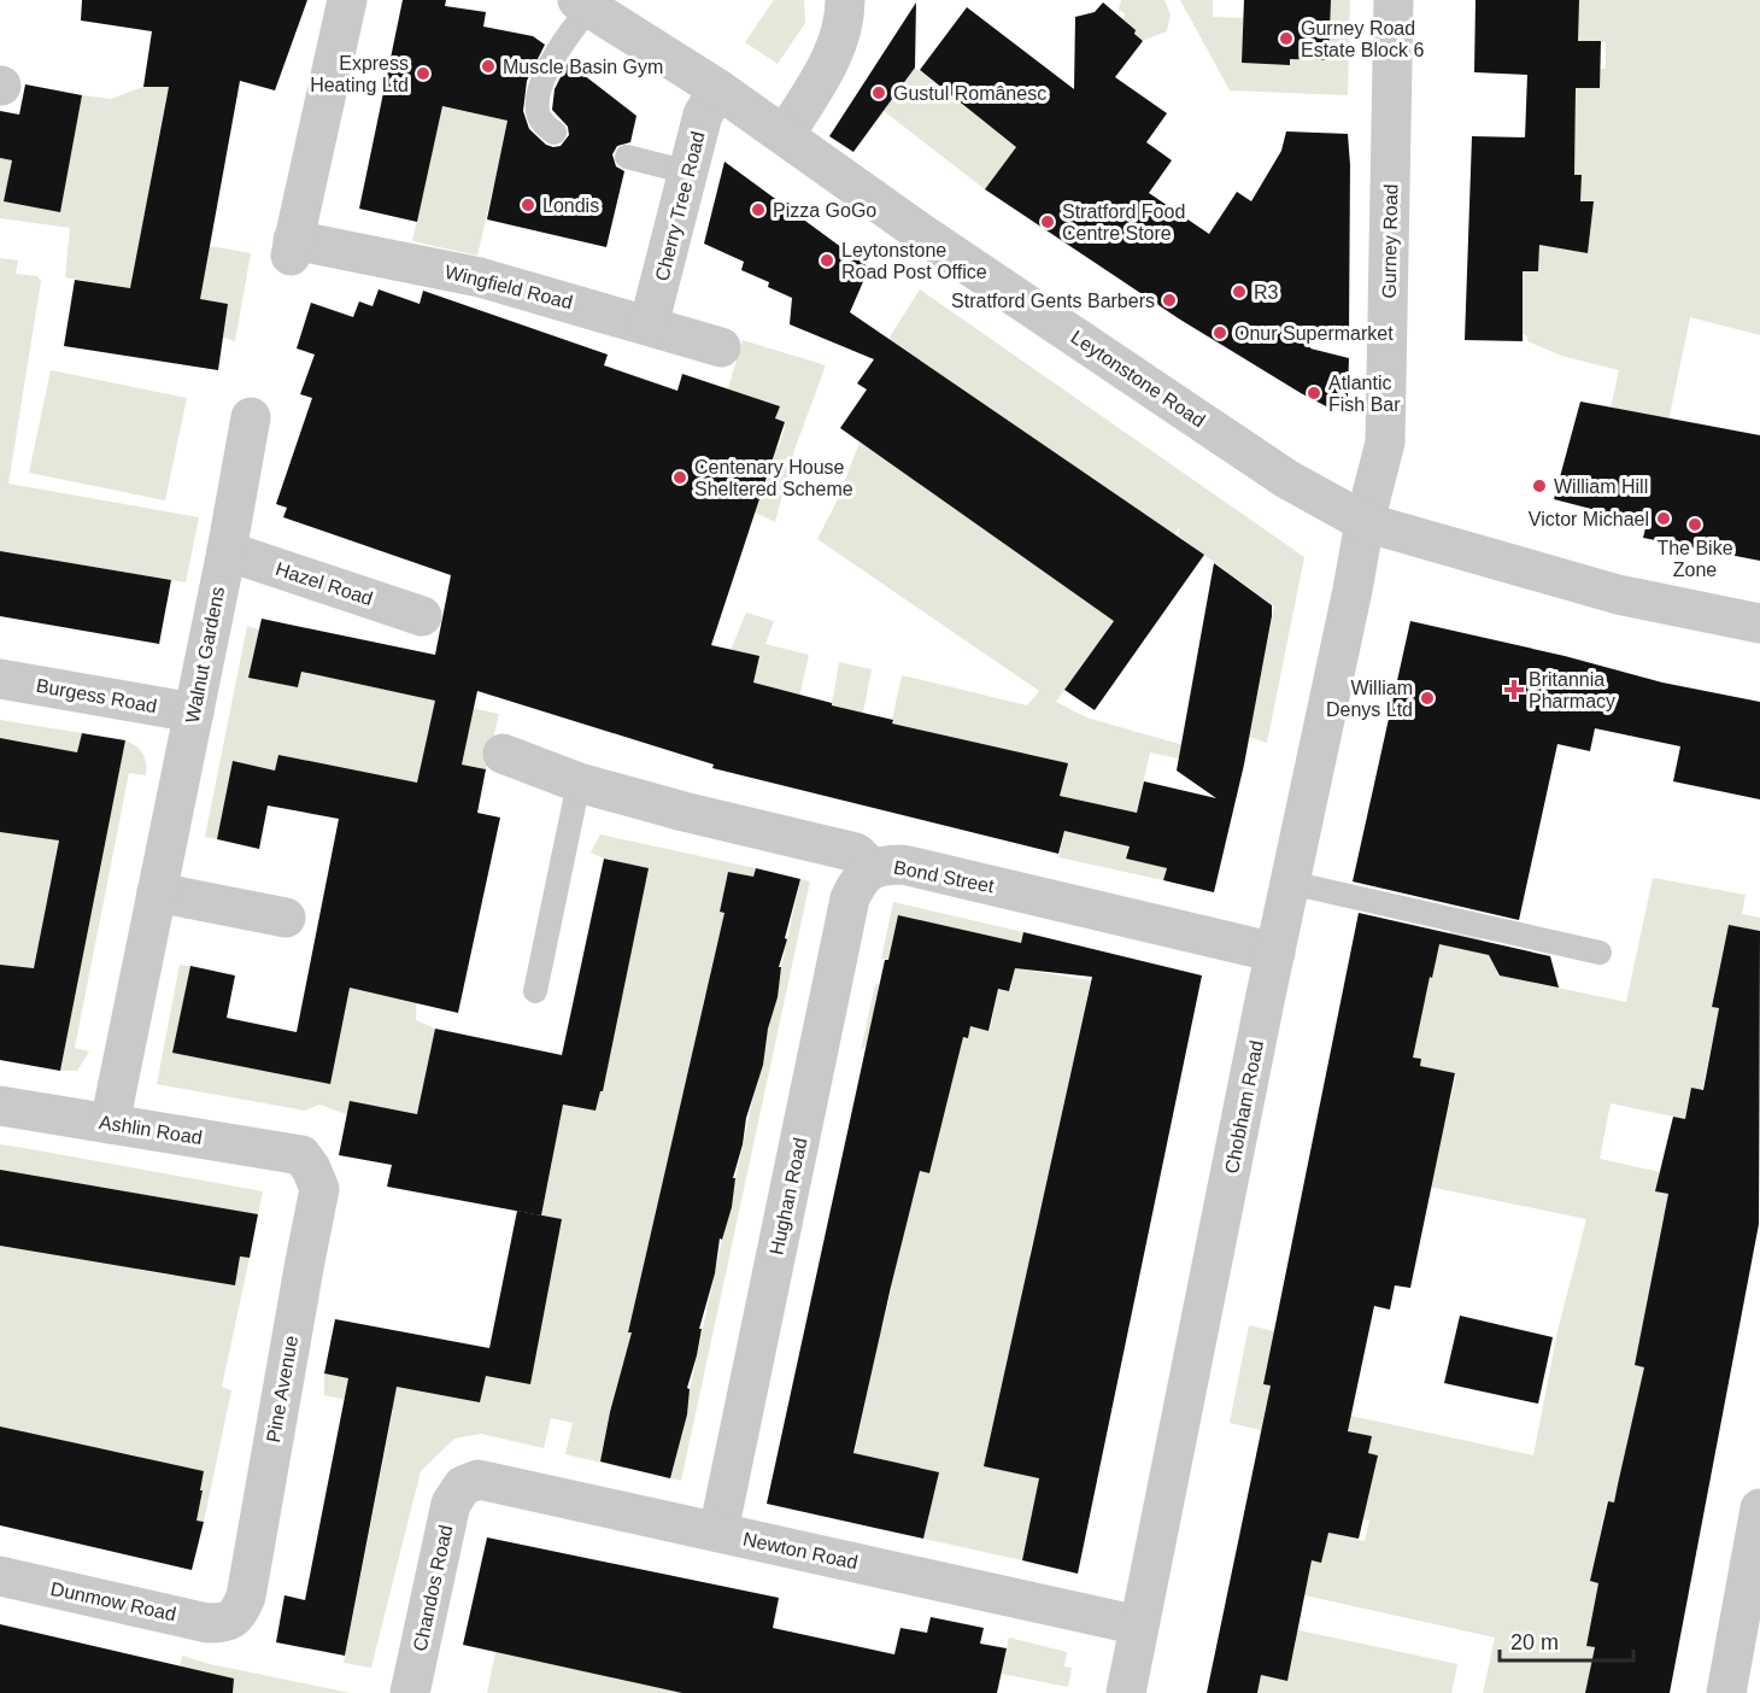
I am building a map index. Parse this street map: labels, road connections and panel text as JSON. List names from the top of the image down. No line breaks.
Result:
{"streets":{"street":["Cherry Tree Road","Gurney Road","Wingfield Road","Leytonstone Road","Hazel Road","Walnut Gardens","Burgess Road","Bond Street","Chobham Road","Ashlin Road","Hughan Road","Pine Avenue","Newton Road","Chandos Road","Dunmow Road"]},"crossings":[["Cherry Tree Road","Wingfield Road"],["Cherry Tree Road","Leytonstone Road"],["Gurney Road","Leytonstone Road"],["Gurney Road","Chobham Road"],["Leytonstone Road","Chobham Road"],["Hazel Road","Walnut Gardens"],["Walnut Gardens","Burgess Road"],["Walnut Gardens","Ashlin Road"],["Bond Street","Chobham Road"],["Bond Street","Hughan Road"],["Chobham Road","Newton Road"],["Ashlin Road","Pine Avenue"],["Hughan Road","Newton Road"],["Pine Avenue","Dunmow Road"],["Newton Road","Chandos Road"]],"places":{"other":["Gurney Road Estate Block 6","Muscle Basin Gym","Express Heating Ltd","Gustul Românesc","Londis","Pizza GoGo","Stratford Food Centre Store","Leytonstone Road Post Office","R3","Stratford Gents Barbers","Onur Supermarket","Atlantic Fish Bar","Centenary House Sheltered Scheme","William Hill","Victor Michael","The Bike Zone","William Denys Ltd"],"health":["Britannia Pharmacy"]},"scale_bar":"20 m"}
